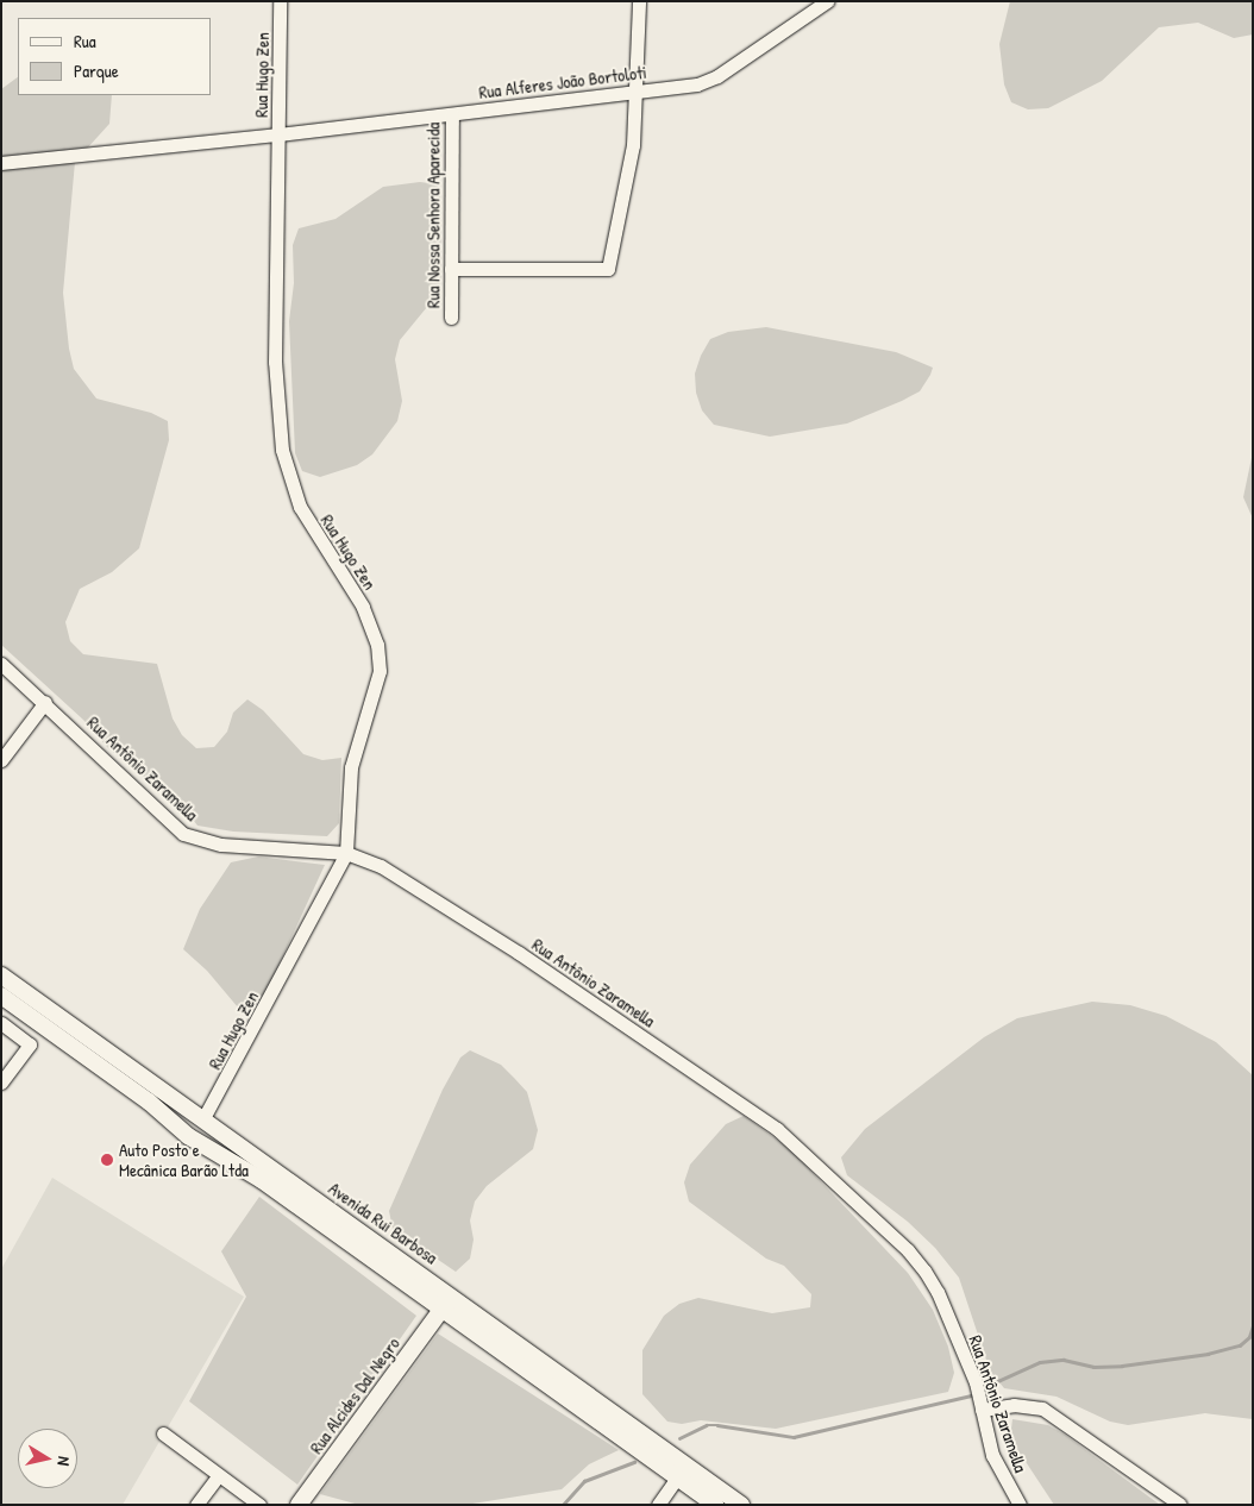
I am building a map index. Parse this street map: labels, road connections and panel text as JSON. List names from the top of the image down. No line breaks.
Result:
{"streets":{"main road":["Avenida Rui Barbosa","Rua Alcides Dal Negro"],"street":["Rua Hugo Zen","Rua Alferes João Bortoloti","Rua Nossa Senhora Aparecida","Rua Antônio Zaramella"]},"crossings":[["Rua Hugo Zen","Rua Alferes João Bortoloti"],["Rua Hugo Zen","Rua Antônio Zaramella"],["Rua Hugo Zen","Avenida Rui Barbosa"],["Rua Alferes João Bortoloti","Rua Nossa Senhora Aparecida"],["Avenida Rui Barbosa","Rua Alcides Dal Negro"]],"places":["Auto Posto e Mecânica Barão Ltda"],"legend":["Rua","Parque"],"north":"right"}
